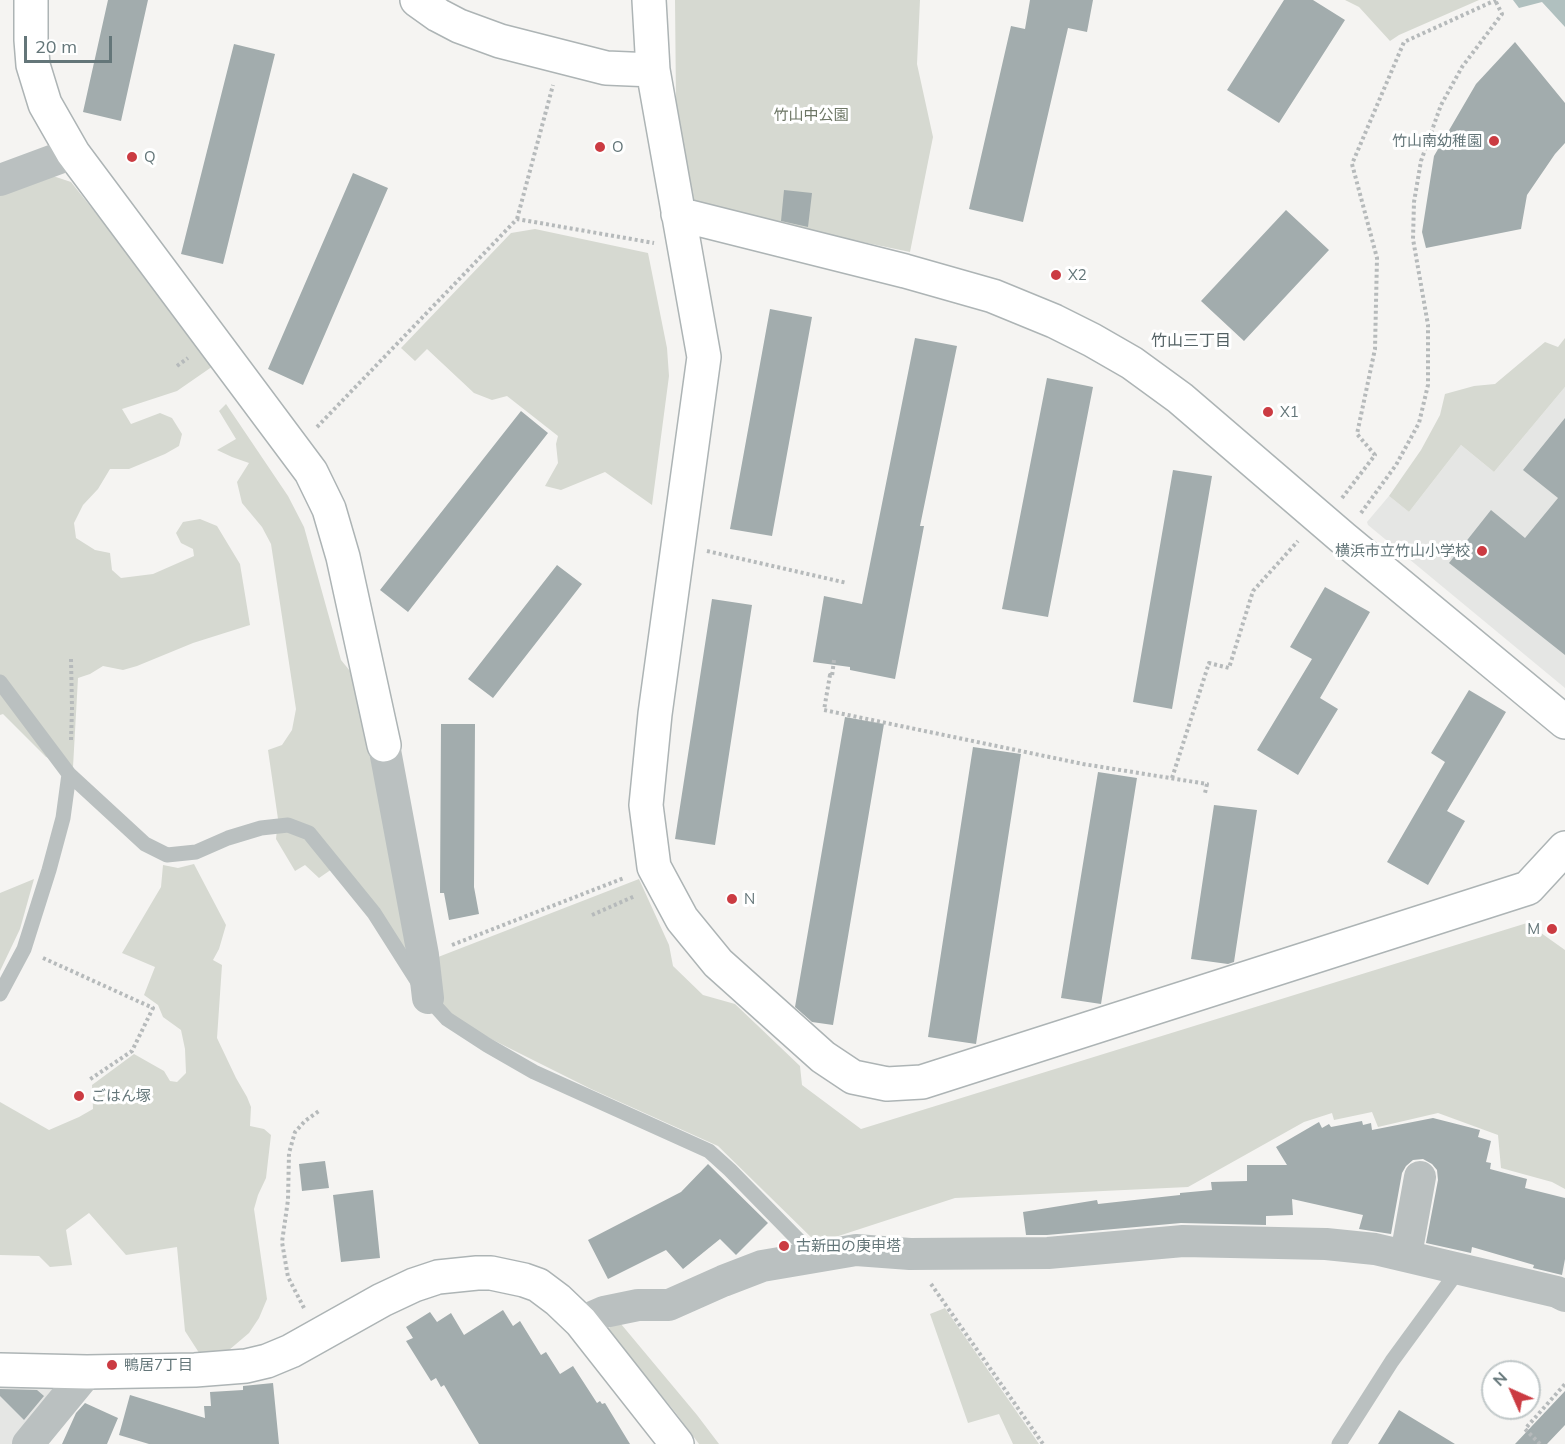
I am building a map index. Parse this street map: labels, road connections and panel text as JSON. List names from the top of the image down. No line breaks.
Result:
{"districts":["竹山三丁目"],"parks":["竹山中公園"],"places":["竹山南幼稚園","O","Q","X2","X1","横浜市立竹山小学校","N","M","ごはん塚","古新田の庚申塔","鴨居7丁目"],"scale_bar":"20 m","north":"top left"}
